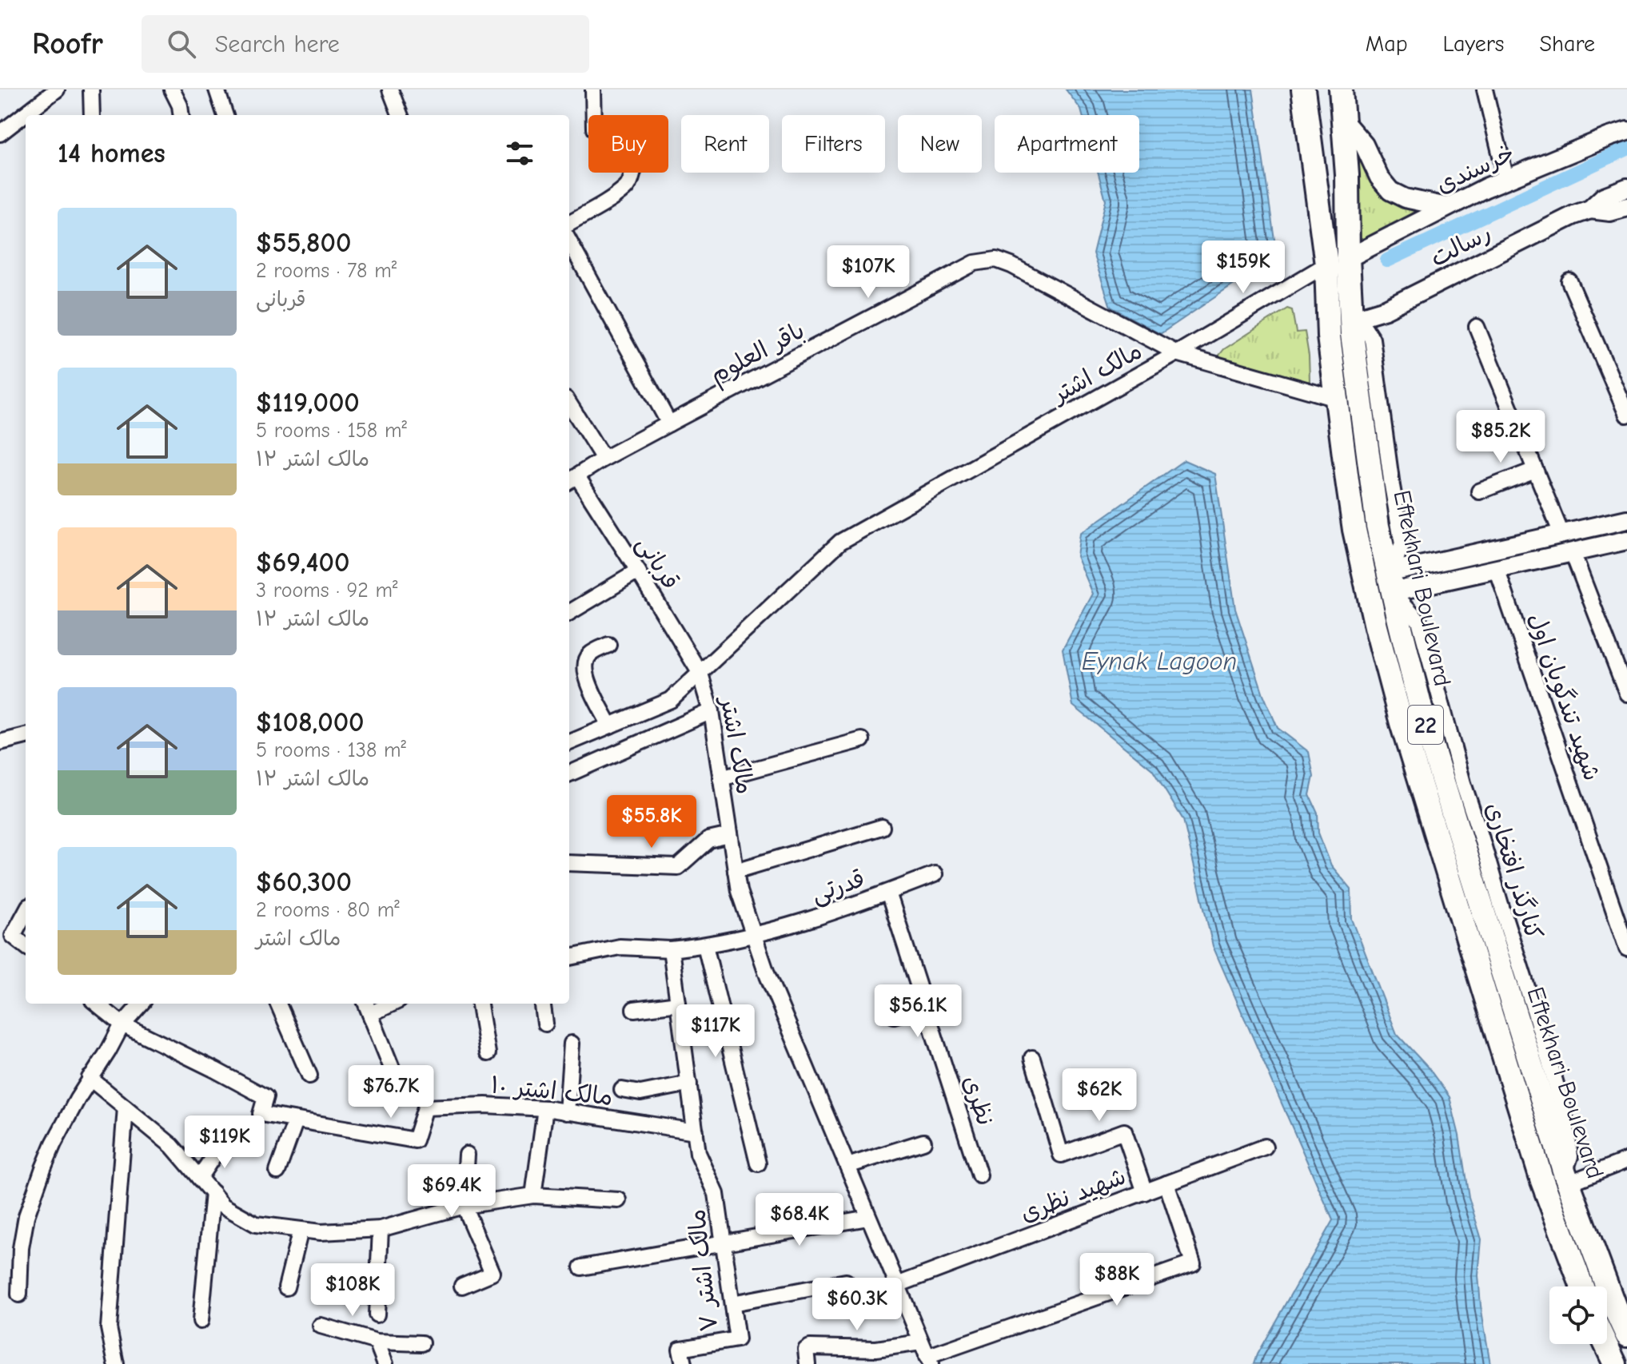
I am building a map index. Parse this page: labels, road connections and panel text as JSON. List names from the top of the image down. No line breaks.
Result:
{"streets":{"highway":["Eftekhari Boulevard","22"],"street":["خرسندی","رسالت","باقر العلوم","مالک اشتر","قربانی","شهید تندگویان اول","قدرتی","مالک اشتر ۱۰","نظری","شهید نظری","مالک اشتر ۷"]},"crossings":[["خرسندی","Eftekhari Boulevard"],["رسالت","Eftekhari Boulevard"],["باقر العلوم","مالک اشتر"],["باقر العلوم","قربانی"],["باقر العلوم","Eftekhari Boulevard"],["مالک اشتر","قربانی"],["مالک اشتر","قدرتی"],["مالک اشتر","شهید نظری"],["قدرتی","نظری"],["مالک اشتر ۱۰","مالک اشتر ۷"]],"water":["Eynak Lagoon"],"page":{"header":"Roofr","search":"Search here","nav":["Map","Layers","Share"],"chip":["Buy","Rent","Filters","New","Apartment"],"heading":"14 homes","list":[{"name":"$55,800","note":"2 rooms · 78 m² · قربانی"},{"name":"$119,000","note":"5 rooms · 158 m² · مالک اشتر ۱۲"},{"name":"$69,400","note":"3 rooms · 92 m² · مالک اشتر ۱۲"},{"name":"$108,000","note":"5 rooms · 138 m² · مالک اشتر ۱۲"},{"name":"$60,300","note":"2 rooms · 80 m² · مالک اشتر"}],"price":["$159K","$107K","$85.2K","$55.8K","$56.1K","$117K","$76.7K","$62K","$119K","$69.4K","$68.4K","$88K","$108K","$60.3K"]}}
